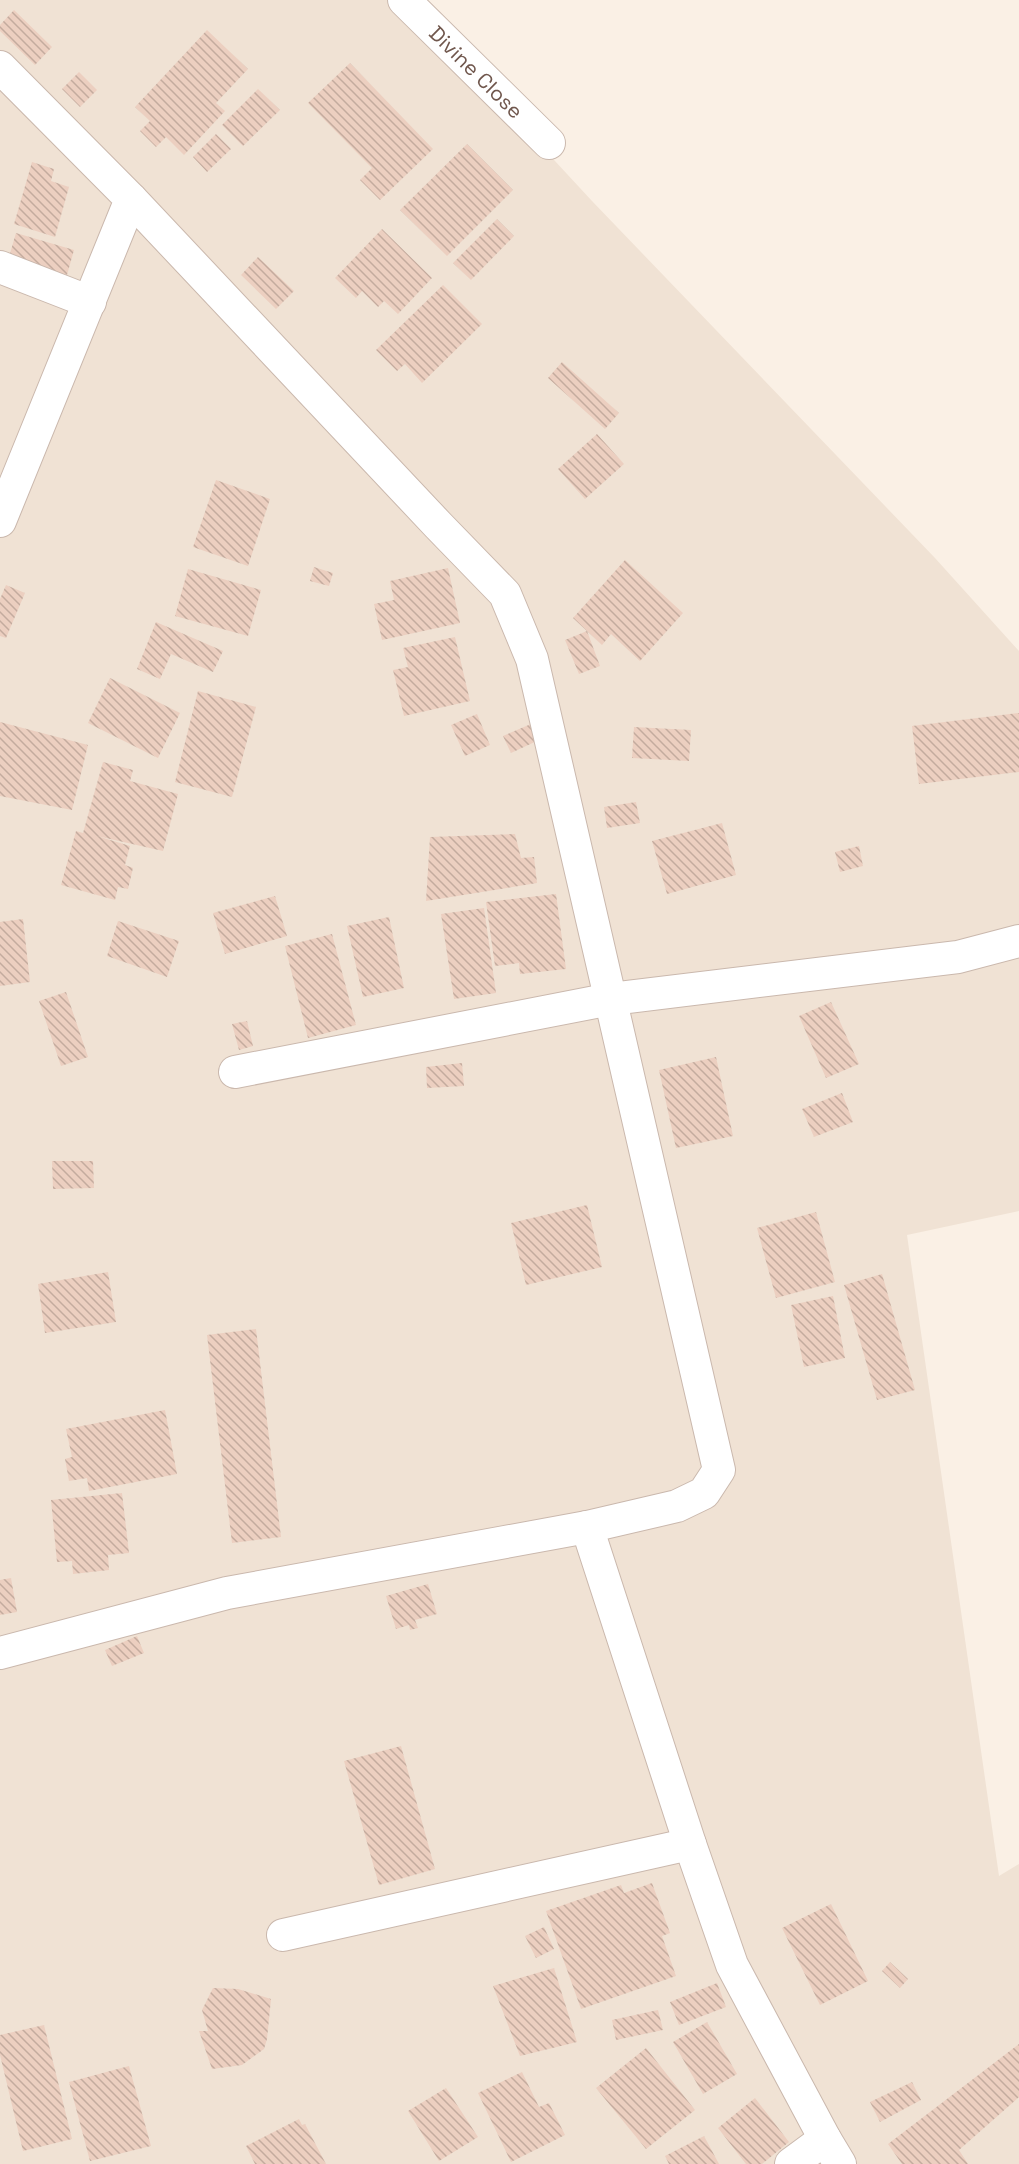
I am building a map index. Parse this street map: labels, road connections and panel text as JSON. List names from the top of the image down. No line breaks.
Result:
{"streets":{"street":["Divine Close"]}}
